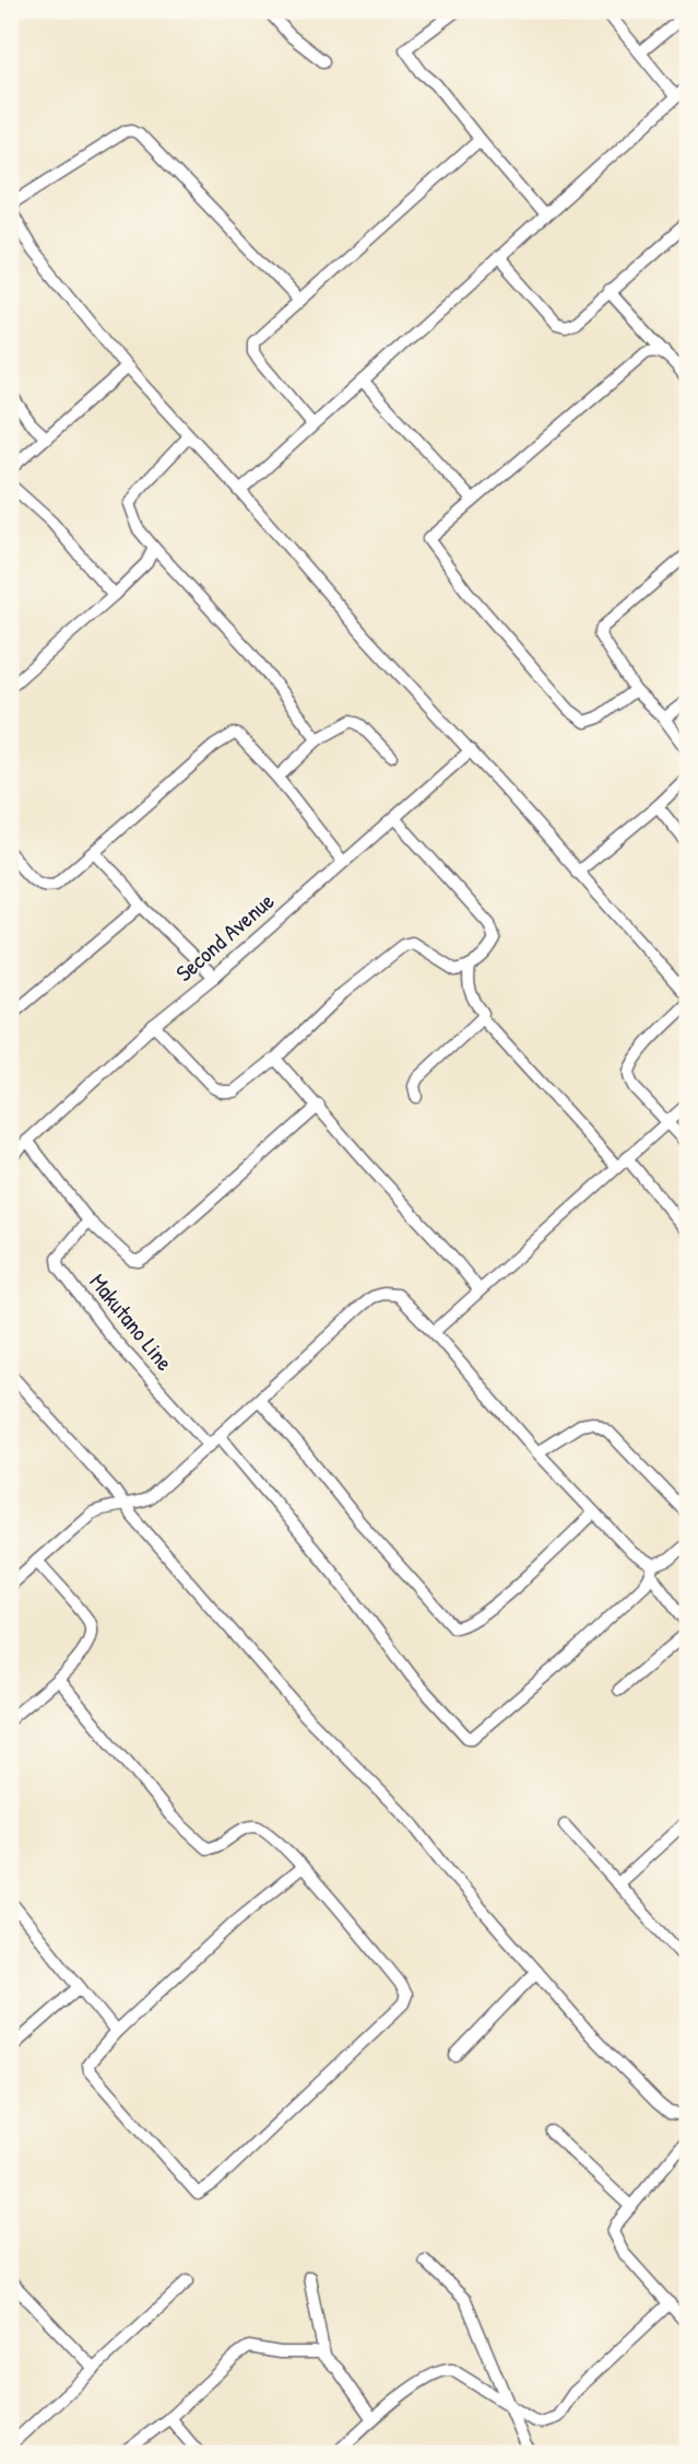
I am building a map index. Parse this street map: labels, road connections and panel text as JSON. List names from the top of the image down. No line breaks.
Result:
{"streets":{"street":["Second Avenue","Makutano Line"]}}
